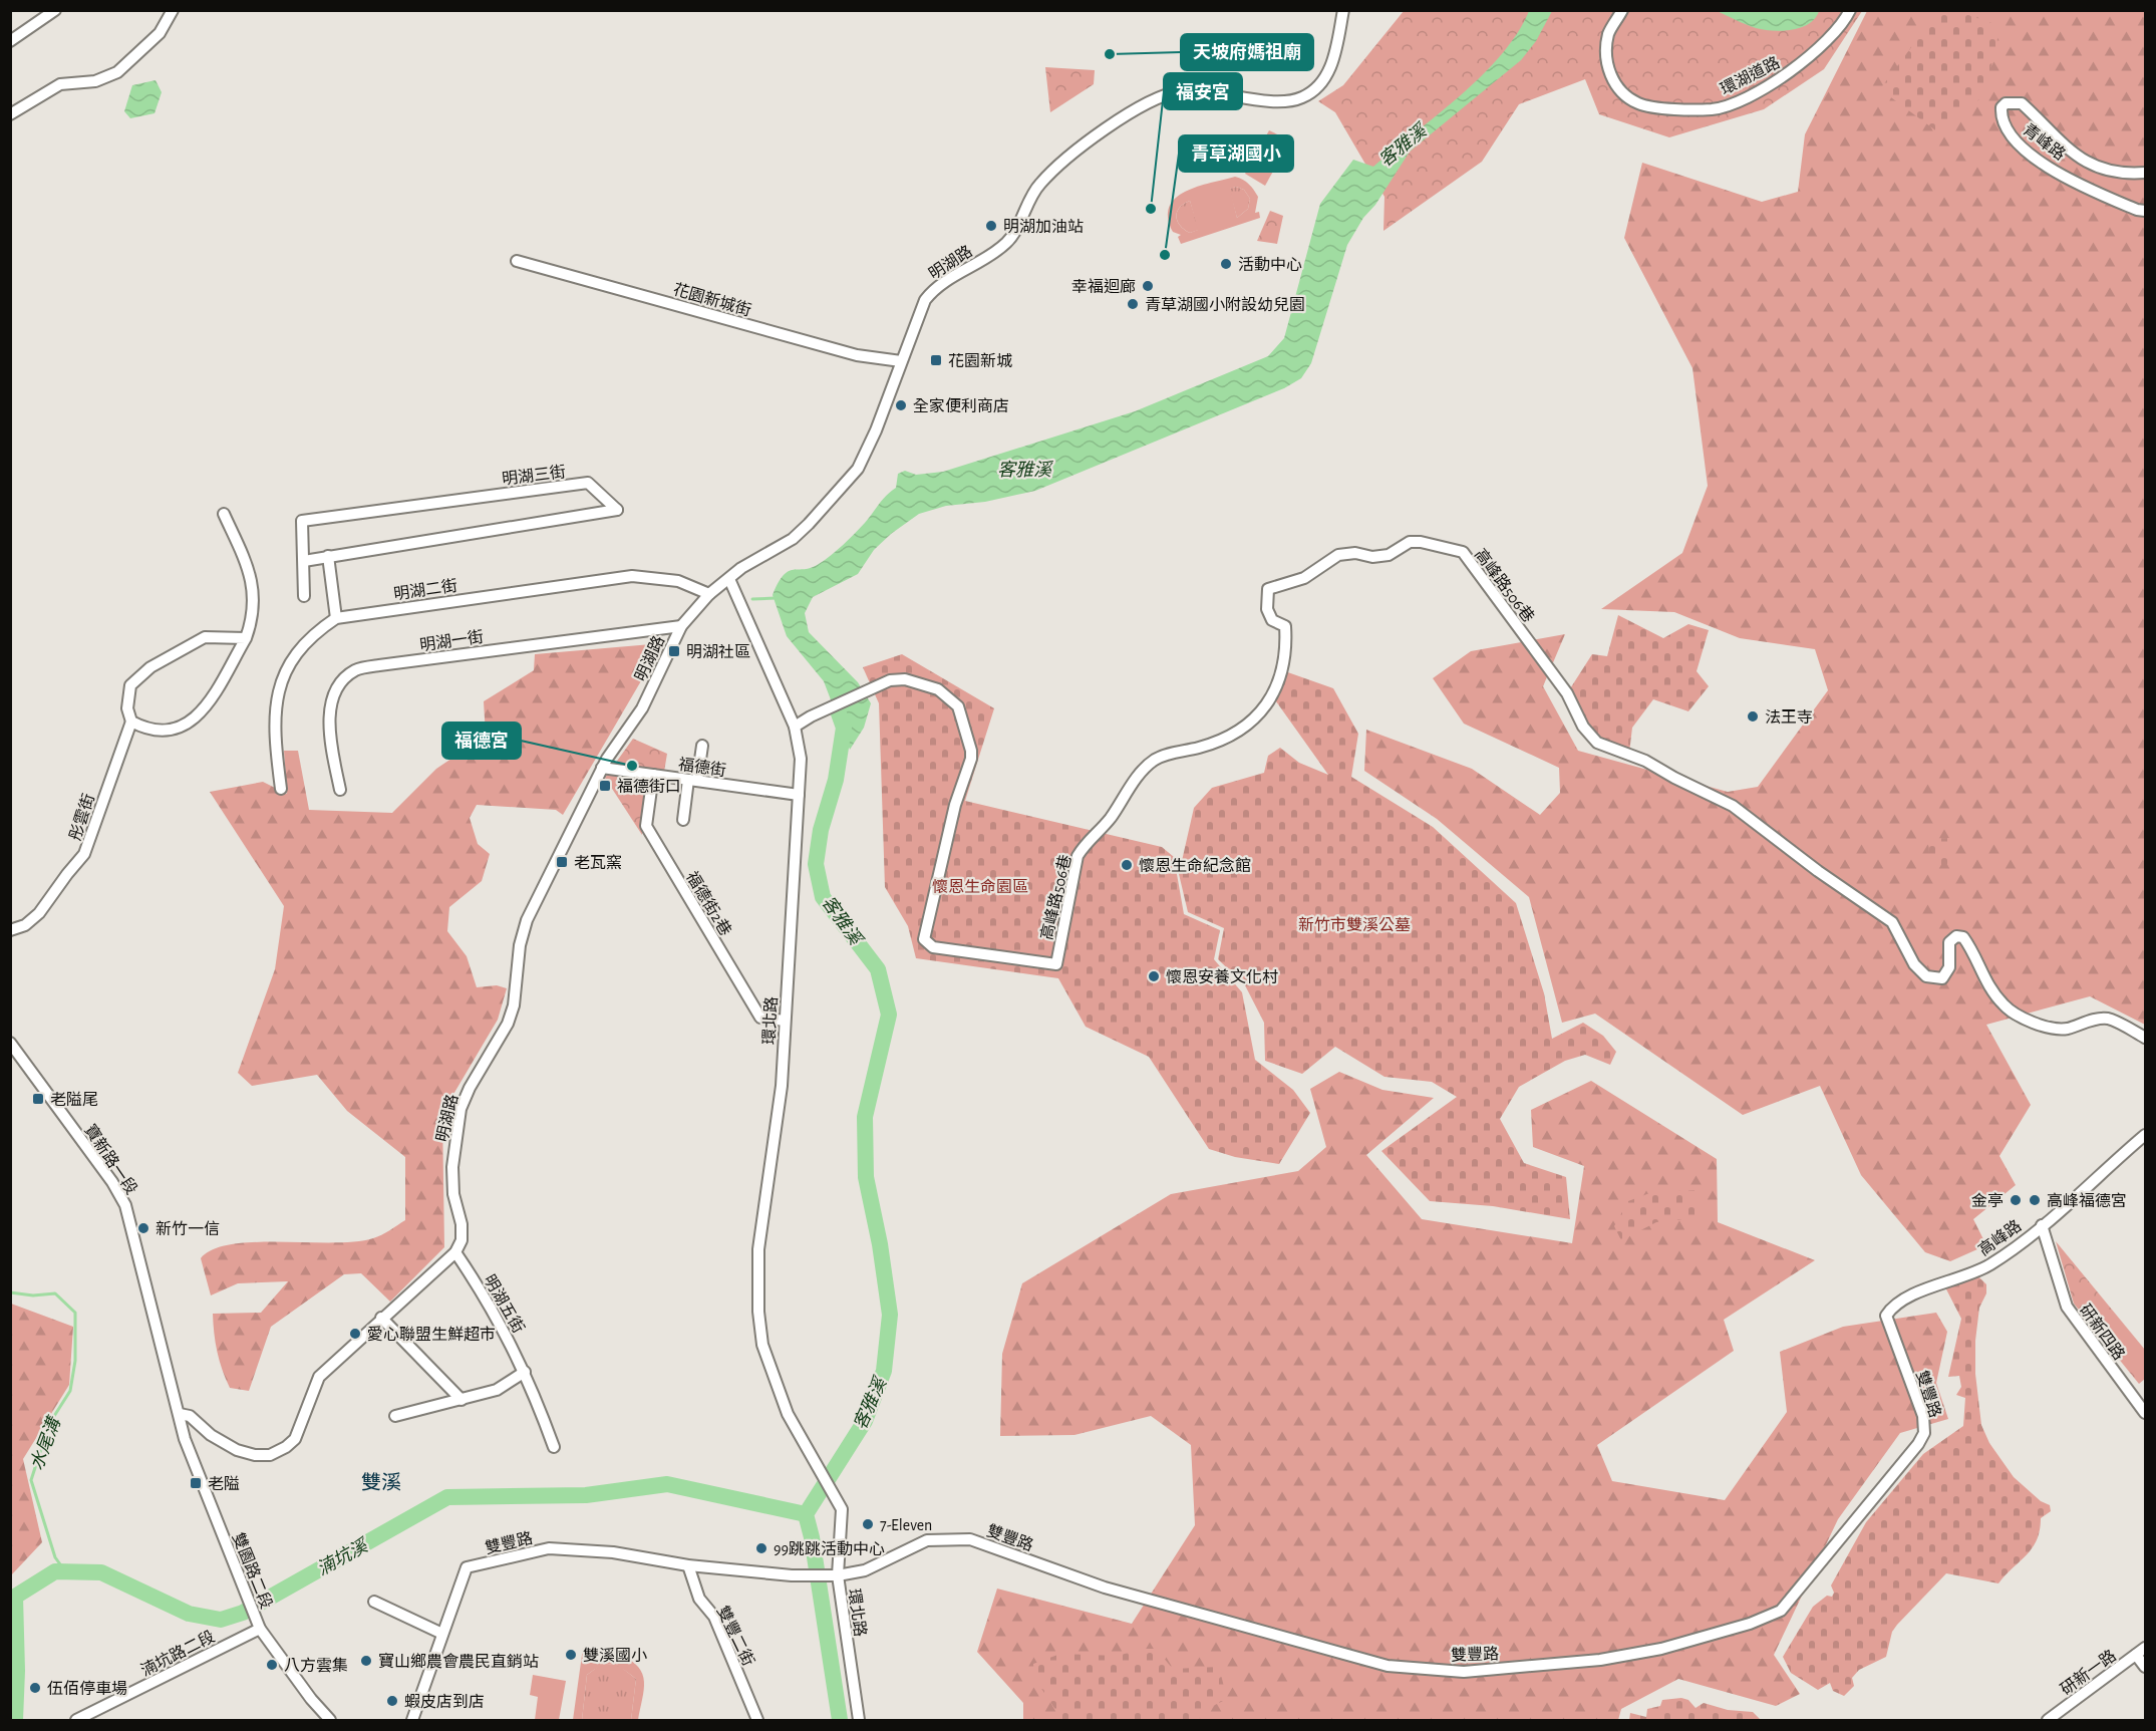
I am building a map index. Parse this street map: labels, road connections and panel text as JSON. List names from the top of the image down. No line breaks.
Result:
{"streets":{"street":["環湖道路","青峰路","明湖路","花園新城街","明湖三街","高峰路506巷","明湖二街","明湖一街","福德街","彤雲街","福德街2巷","環北路","寶新路一段","高峰路","明湖五街","研新四路","雙豐路","雙園路二段","雙豐二街","湳坑路二段","研新一路"]},"crossings":[["明湖路","花園新城街"],["明湖路","明湖二街"],["明湖路","明湖一街"],["明湖路","福德街"],["明湖路","環北路"],["明湖路","明湖五街"],["高峰路506巷","環北路"],["福德街","福德街2巷"],["福德街","環北路"],["福德街2巷","環北路"],["環北路","雙豐路"],["寶新路一段","雙園路二段"],["高峰路","研新四路"],["高峰路","雙豐路"],["雙豐路","雙豐二街"],["雙園路二段","湳坑路二段"]],"districts":["雙溪"],"water":["客雅溪","水尾溝","湳坑溪"],"parks":["懷恩生命園區","新竹市雙溪公墓"],"places":{"other":["天坡府媽祖廟","福安宮","明湖加油站","青草湖國小","活動中心","幸福迴廊","青草湖國小附設幼兒園","全家便利商店","法王寺","福德宮","懷恩生命紀念館","懷恩安養文化村","金亭","高峰福德宮","新竹一信","愛心聯盟生鮮超市","7-Eleven","99跳跳活動中心","雙溪國小","寶山鄉農會農民直銷站","八方雲集","伍佰停車場","蝦皮店到店"],"transit":["花園新城","明湖社區","福德街口","老瓦窯","老隘尾","老隘"]}}
